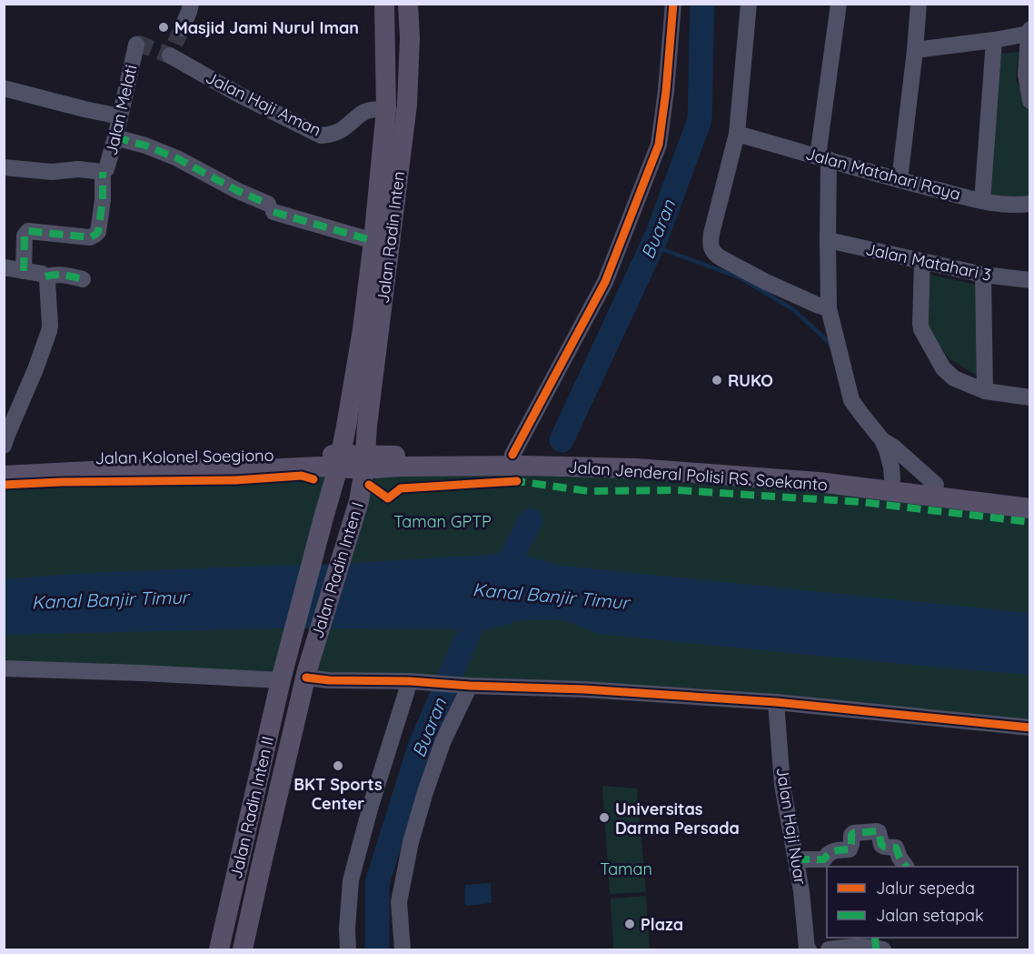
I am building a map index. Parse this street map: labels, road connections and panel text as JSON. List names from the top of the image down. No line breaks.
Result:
{"streets":{"main road":["Jalan Radin Inten","Jalan Kolonel Soegiono","Jalan Jenderal Polisi RS. Soekanto","Jalan Radin Inten I","Jalan Radin Inten II"],"street":["Jalan Haji Aman","Jalan Melati","Jalan Matahari Raya","Jalan Matahari 3","Jalan Haji Nuar"]},"crossings":[["Jalan Haji Aman","Jalan Radin Inten"],["Jalan Radin Inten","Jalan Kolonel Soegiono"],["Jalan Radin Inten","Jalan Jenderal Polisi RS. Soekanto"],["Jalan Radin Inten","Jalan Radin Inten I"],["Jalan Kolonel Soegiono","Jalan Jenderal Polisi RS. Soekanto"],["Jalan Kolonel Soegiono","Jalan Radin Inten I"],["Jalan Jenderal Polisi RS. Soekanto","Jalan Radin Inten I"],["Jalan Radin Inten I","Jalan Radin Inten II"]],"water":["Buaran","Kanal Banjir Timur"],"parks":["Taman GPTP","Taman"],"places":["Masjid Jami Nurul Iman","RUKO","BKT Sports Center","Universitas Darma Persada","Plaza"],"legend":["Jalur sepeda","Jalan setapak"]}
